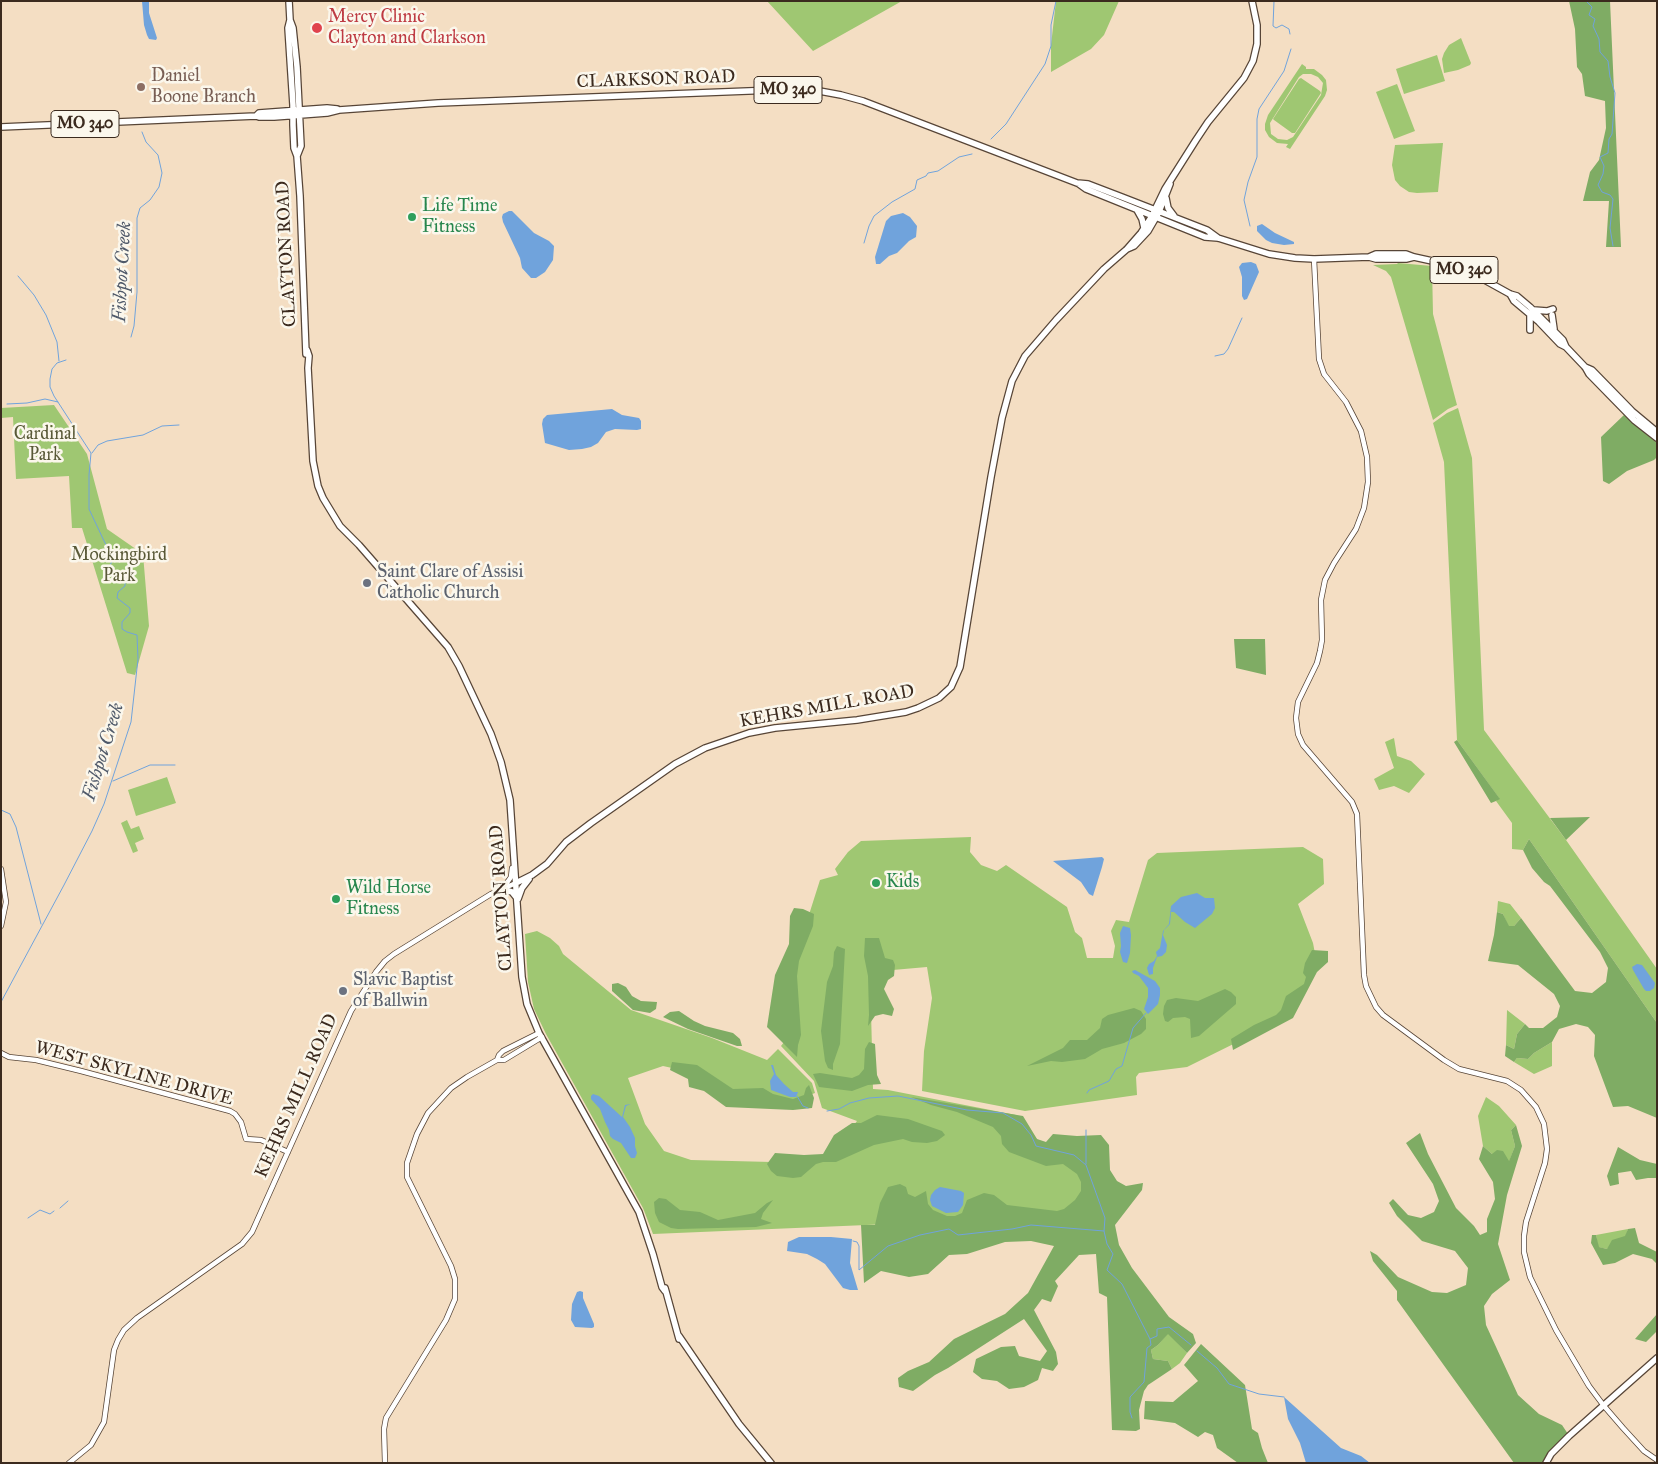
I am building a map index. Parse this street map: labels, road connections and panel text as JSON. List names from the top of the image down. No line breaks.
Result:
{"streets":{"main road":["CLARKSON ROAD","MO 340","CLAYTON ROAD","KEHRS MILL ROAD"],"street":["WEST SKYLINE DRIVE"]},"crossings":[["CLARKSON ROAD","CLAYTON ROAD"],["CLARKSON ROAD","KEHRS MILL ROAD"],["CLAYTON ROAD","KEHRS MILL ROAD"],["KEHRS MILL ROAD","WEST SKYLINE DRIVE"]],"water":["Fishpot Creek"],"parks":["Cardinal Park","Mockingbird Park"],"places":["Mercy Clinic Clayton and Clarkson","Daniel Boone Branch","Life Time Fitness","Saint Clare of Assisi Catholic Church","Kids","Wild Horse Fitness","Slavic Baptist of Ballwin"]}
